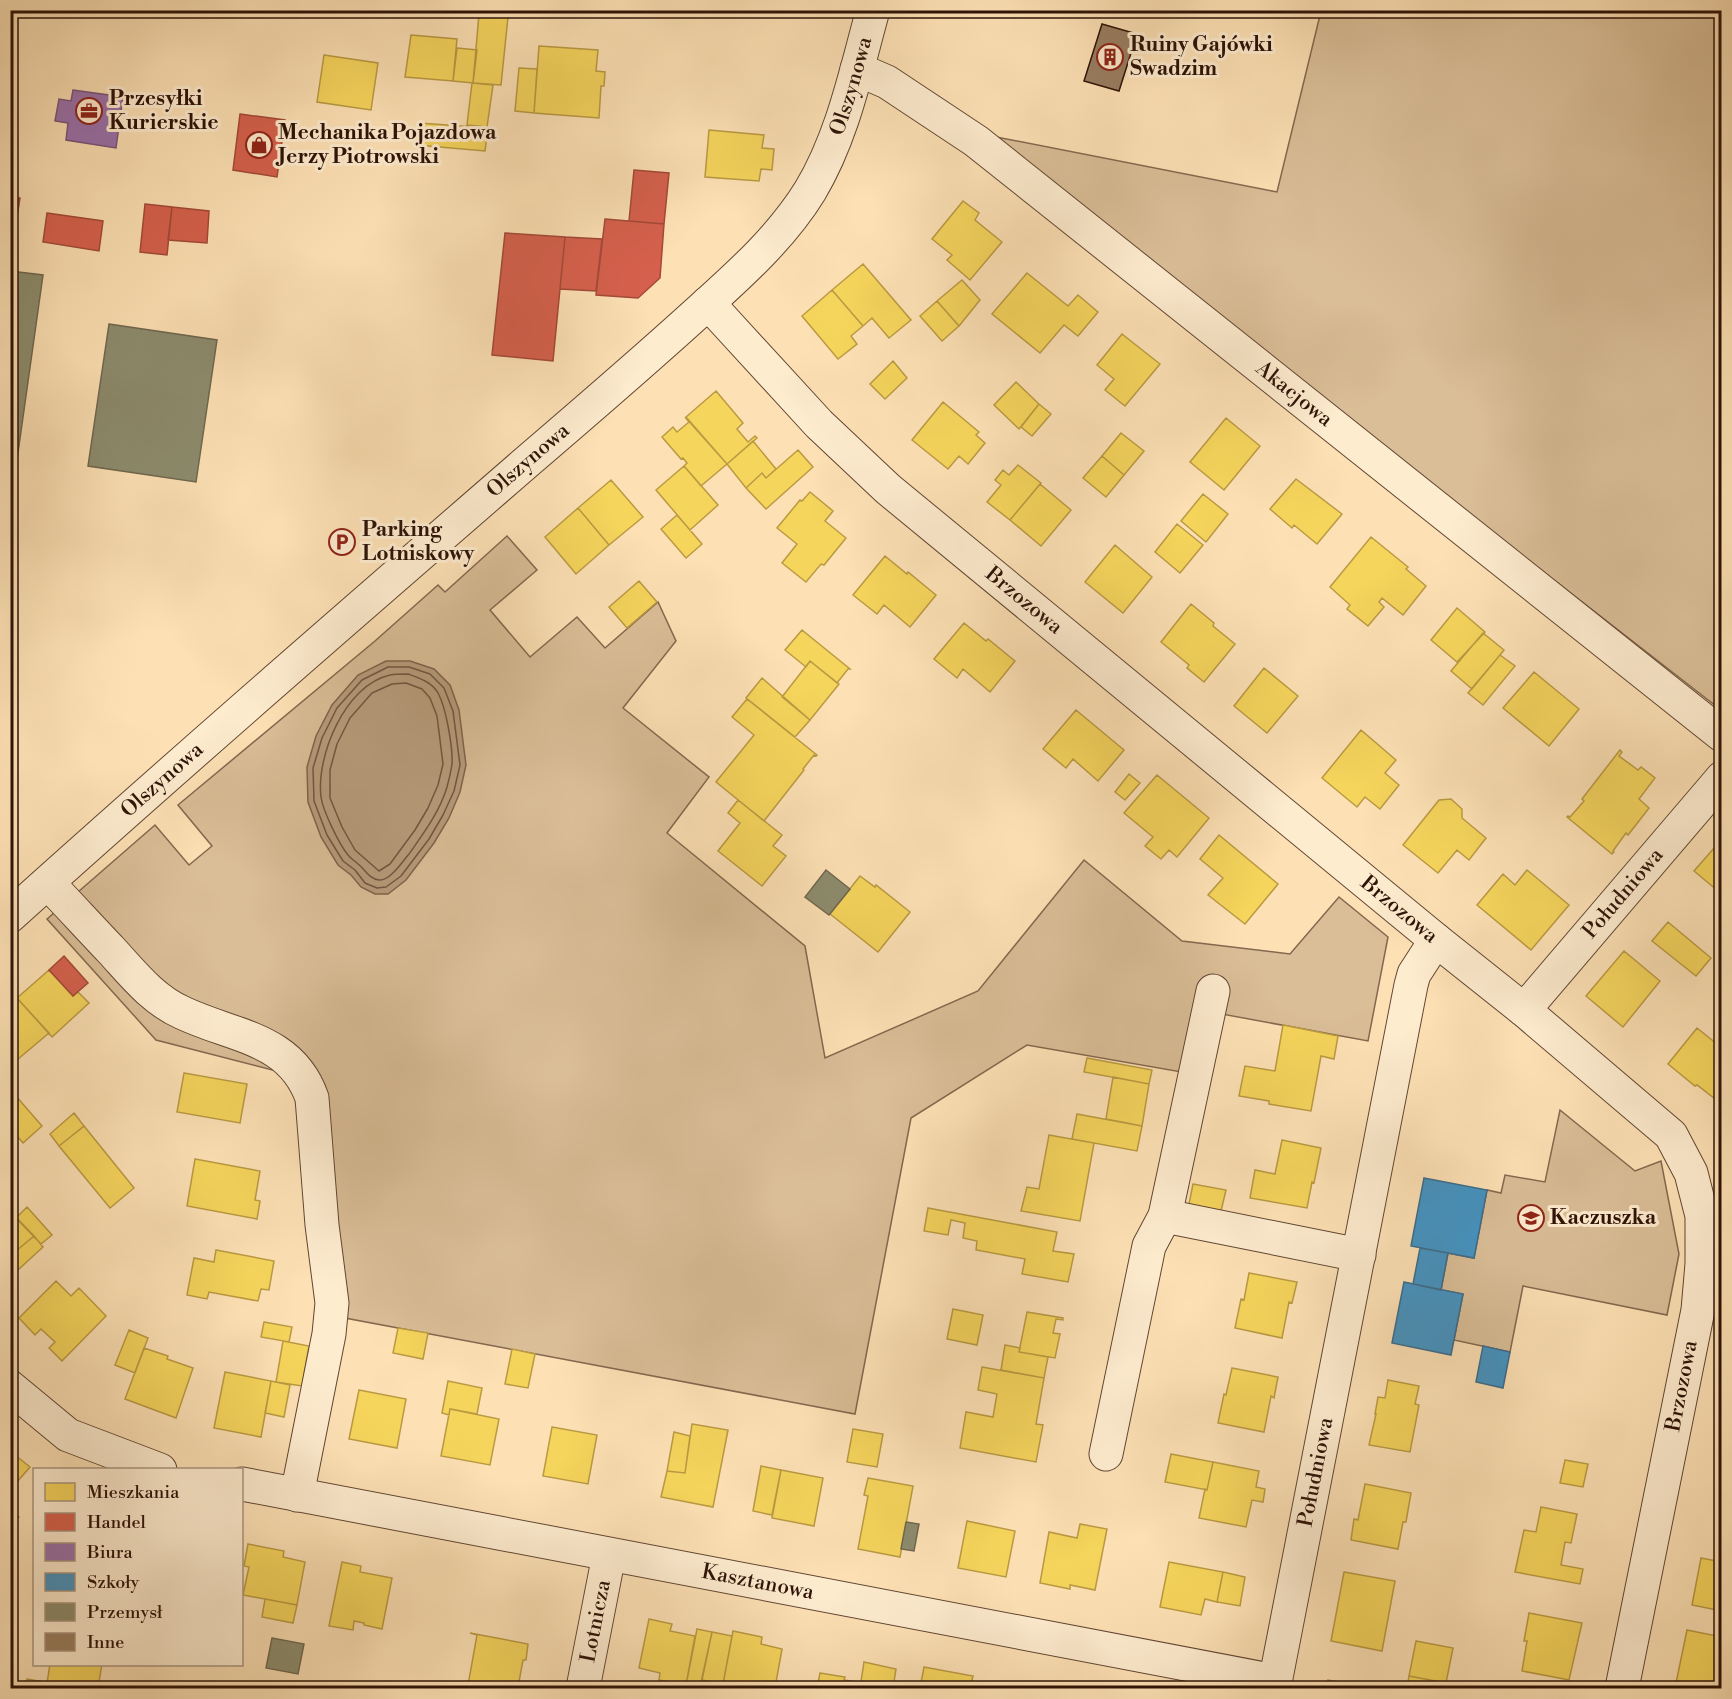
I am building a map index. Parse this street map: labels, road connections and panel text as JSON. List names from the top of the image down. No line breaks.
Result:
{"streets":{"street":["Olszynowa","Akacjowa","Brzozowa","Południowa","Kasztanowa","Lotnicza"]},"crossings":[["Olszynowa","Akacjowa"],["Olszynowa","Brzozowa"],["Brzozowa","Południowa"],["Południowa","Kasztanowa"],["Kasztanowa","Lotnicza"]],"places":{"building":["Ruiny Gajówki Swadzim"],"office":["Przesyłki Kurierskie"],"shop":["Mechanika Pojazdowa Jerzy Piotrowski"],"parking":["Parking Lotniskowy"],"school or university":["Kaczuszka"]},"legend":["Mieszkania","Handel","Biura","Szkoły","Przemysł","Inne"]}
